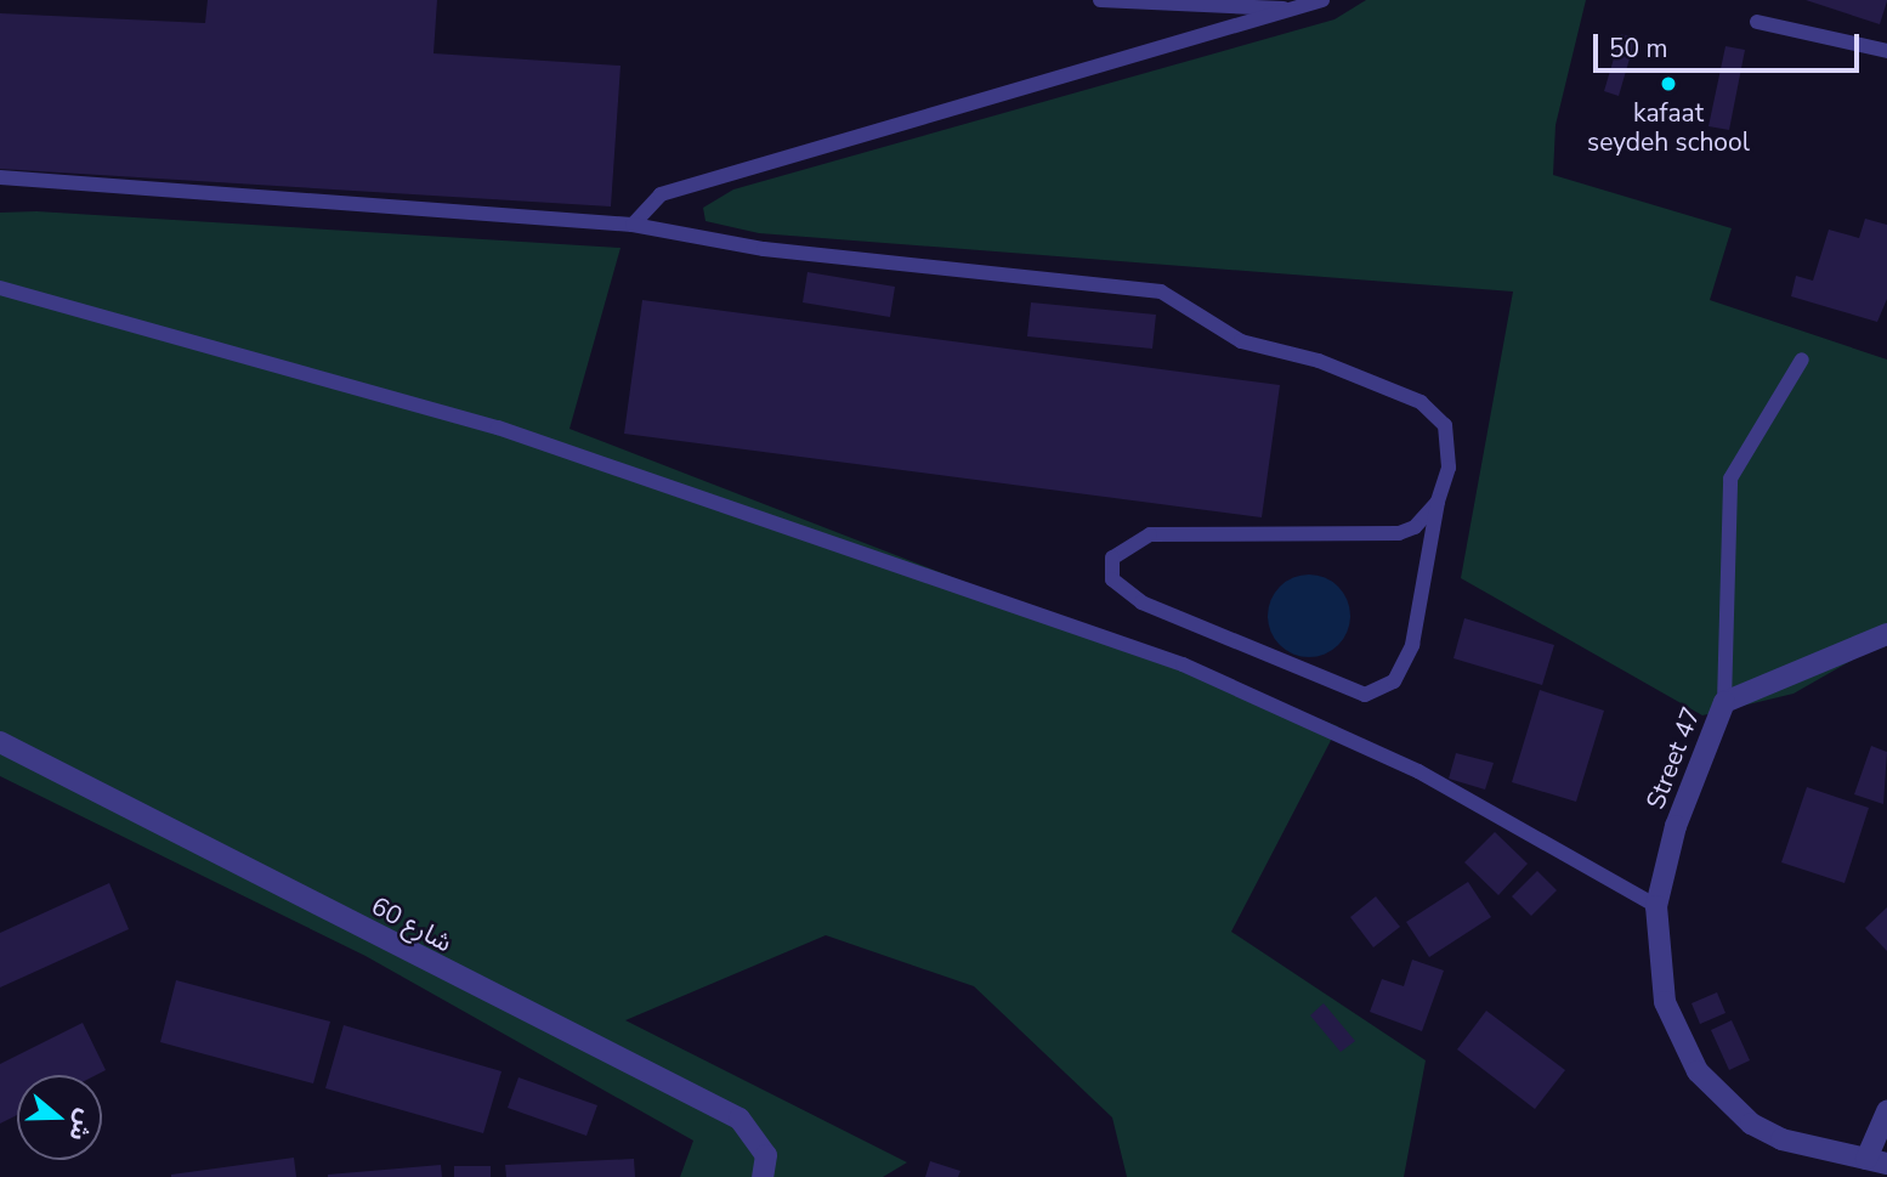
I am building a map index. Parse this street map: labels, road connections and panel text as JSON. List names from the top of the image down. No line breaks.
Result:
{"streets":{"street":["Street 47","شارع 60"]},"places":["kafaat seydeh school"],"scale_bar":"50 m","north":"right"}
